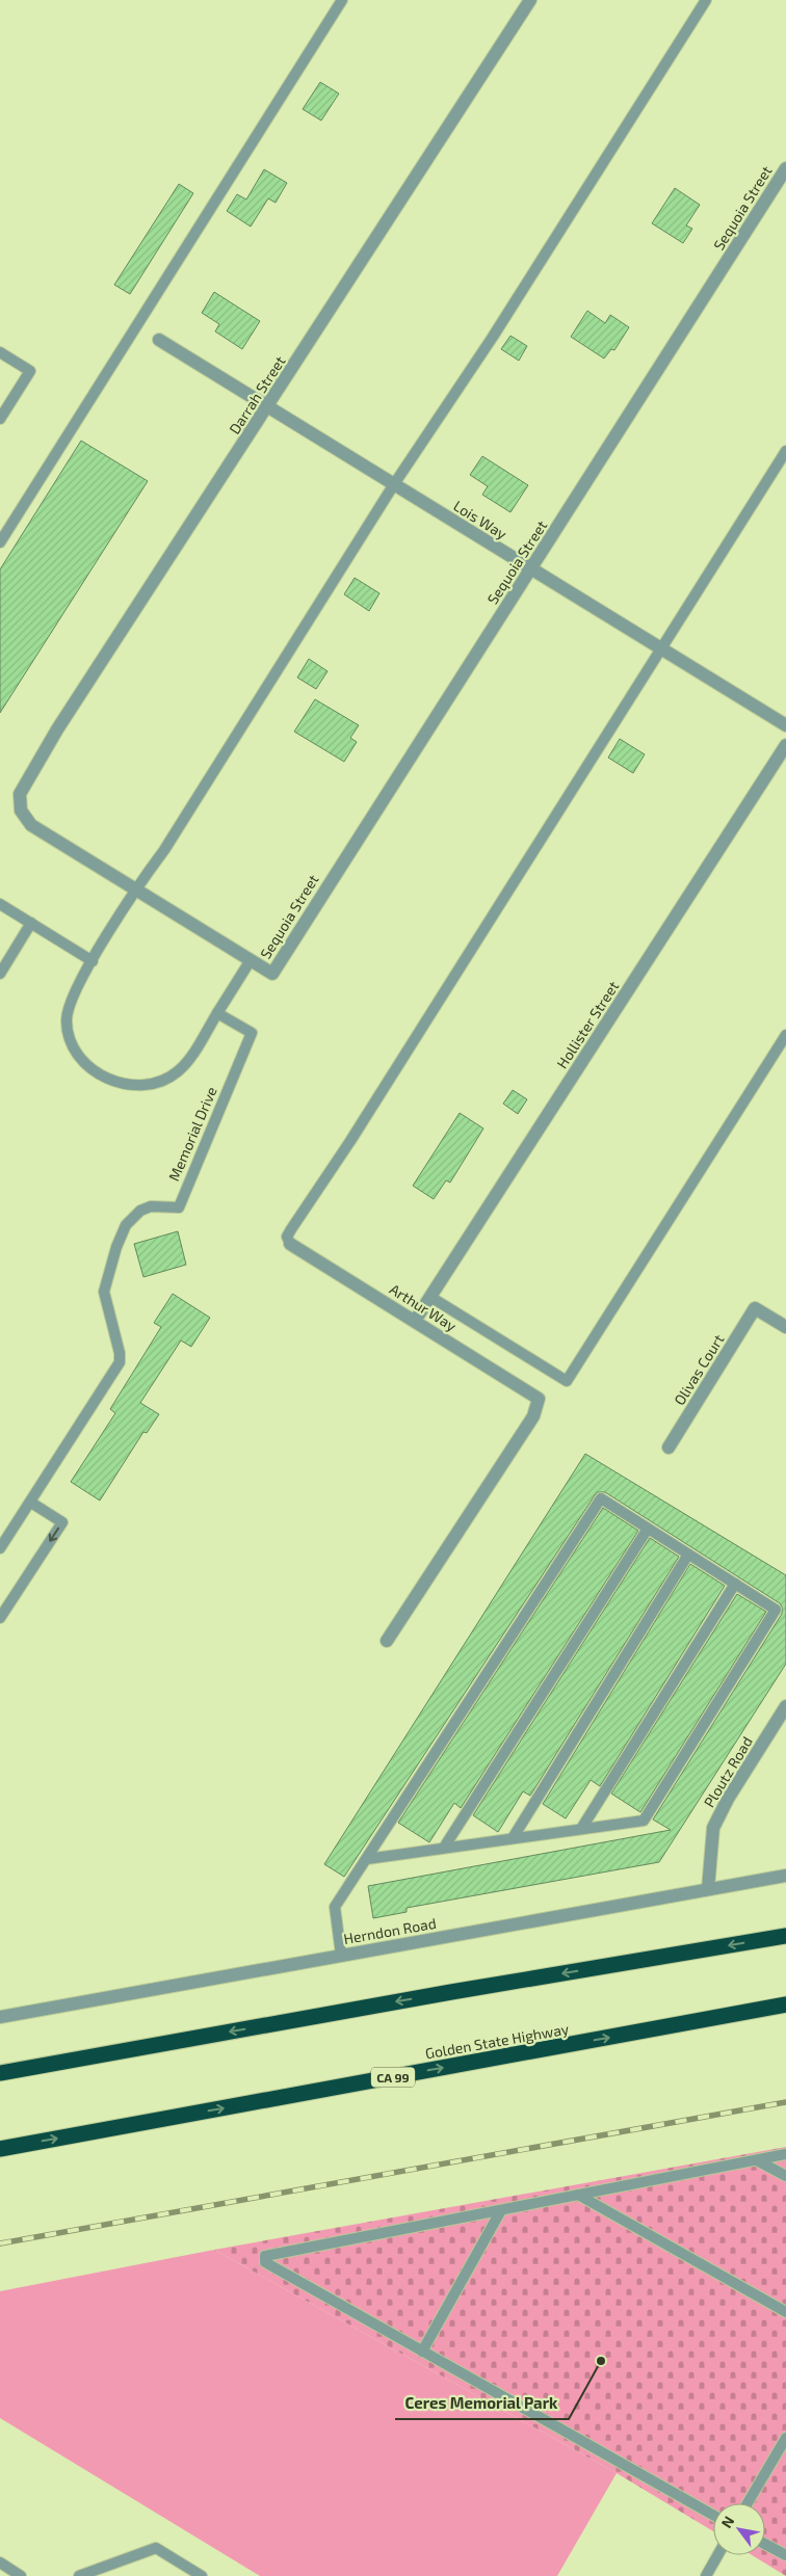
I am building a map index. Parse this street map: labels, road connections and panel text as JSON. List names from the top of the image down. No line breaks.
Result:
{"streets":{"highway":["Golden State Highway","CA 99"],"street":["Sequoia Street","Darrah Street","Lois Way","Hollister Street","Arthur Way","Olivas Court","Ploutz Road","Herndon Road"],"lane":["Memorial Drive"]},"crossings":[["Sequoia Street","Lois Way"],["Darrah Street","Lois Way"],["Hollister Street","Arthur Way"],["Ploutz Road","Herndon Road"]],"places":["Ceres Memorial Park"],"north":"top left"}
